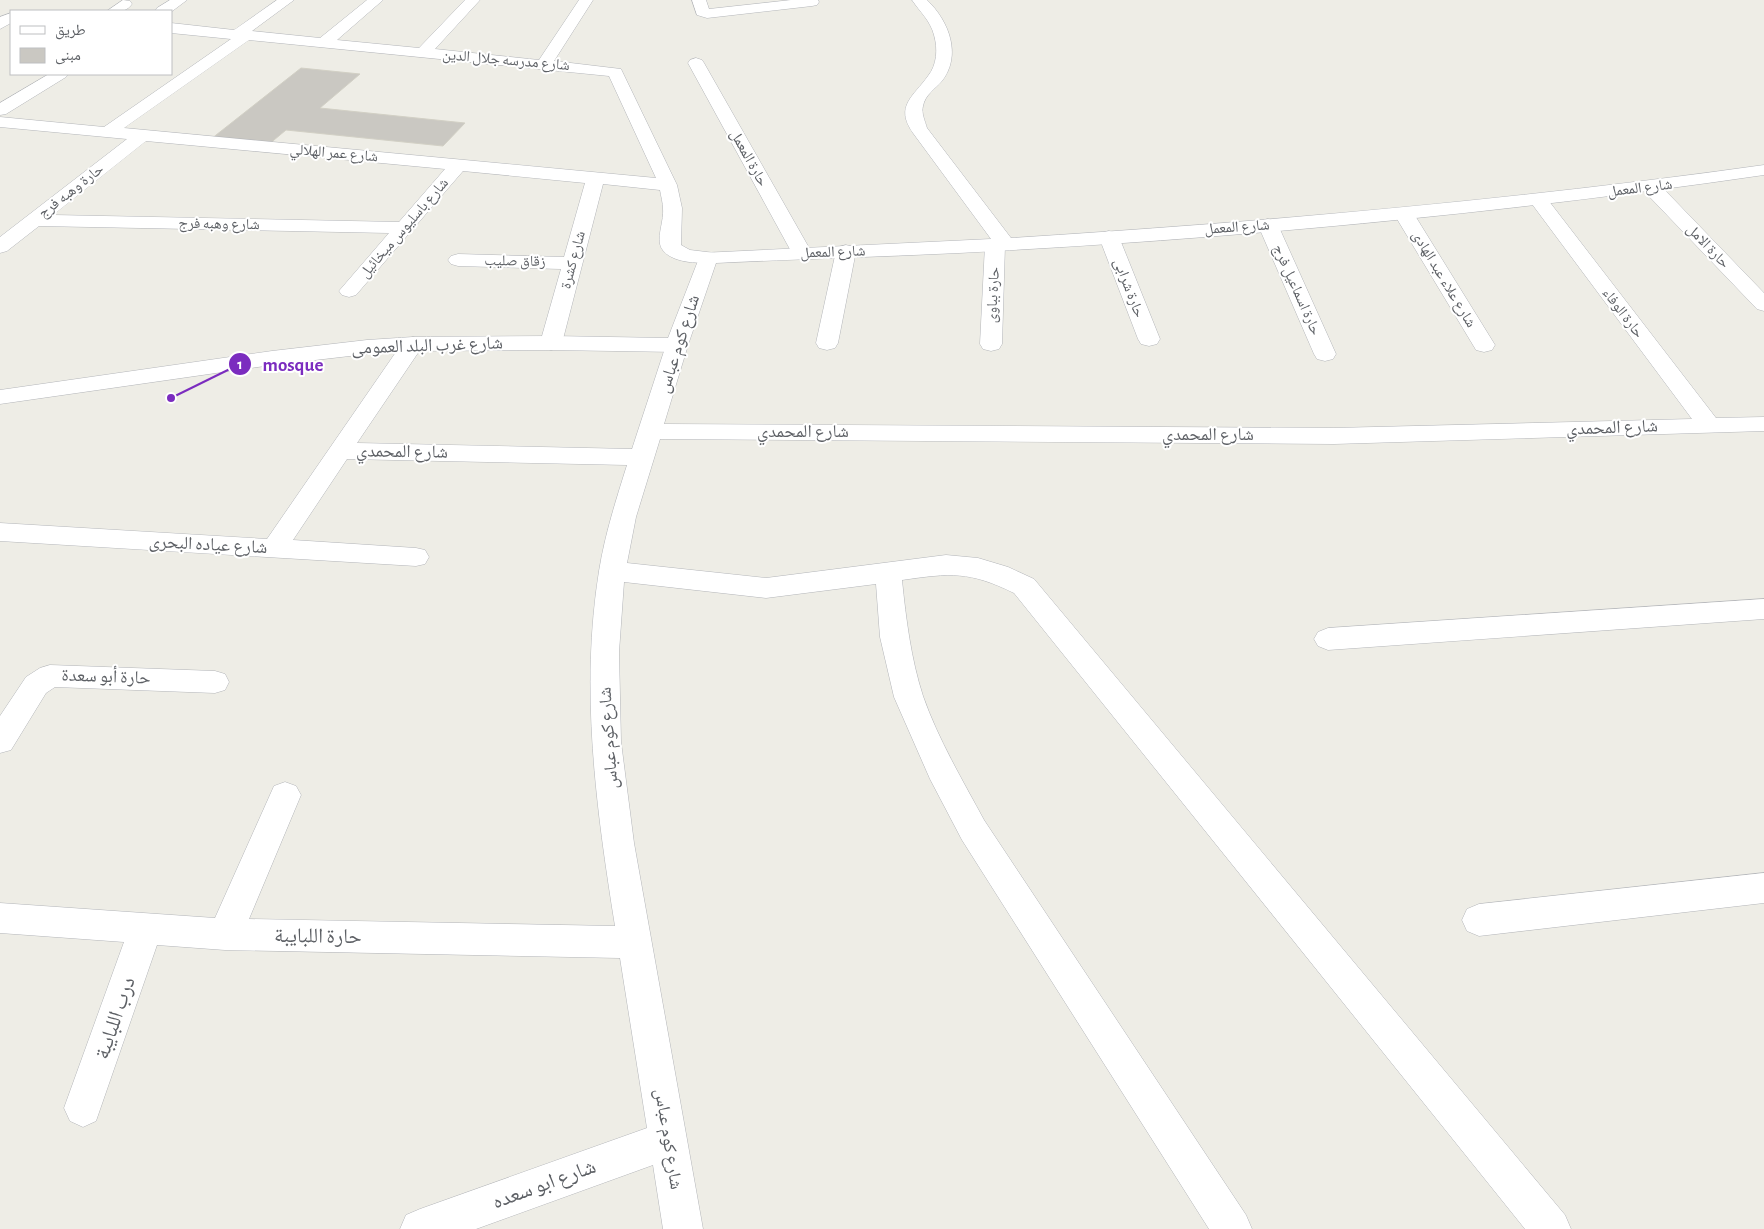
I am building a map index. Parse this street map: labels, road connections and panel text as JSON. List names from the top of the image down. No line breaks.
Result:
{"streets":{"street":["شارع مدرسه جلال الدين","شارع عمر الهلالي","حارة المعمل","شارع المعمل","حارة وهبه فرج","شارع وهبه فرج","شارع باسليوس ميخائيل","حارة الامل","شارع كشرة","زقاق صليب","شارع علاء عبد الهادى","حارة شرابى","حارة اسماعيل فرج","حارة بباوى","حارة الوفاء","شارع كوم عباس","شارع غرب البلد العمومى","شارع المحمدي","شارع عياده البحرى","حارة أبو سعدة","حارة اللبايبة","درب اللبايبة","شارع ابو سعده"]},"crossings":[["شارع مدرسه جلال الدين","شارع عمر الهلالي"],["شارع مدرسه جلال الدين","شارع المعمل"],["شارع مدرسه جلال الدين","شارع كوم عباس"],["شارع عمر الهلالي","حارة وهبه فرج"],["شارع عمر الهلالي","شارع باسليوس ميخائيل"],["شارع عمر الهلالي","شارع كشرة"],["حارة المعمل","شارع المعمل"],["شارع المعمل","حارة الامل"],["شارع المعمل","شارع علاء عبد الهادى"],["شارع المعمل","حارة شرابى"],["شارع المعمل","حارة اسماعيل فرج"],["شارع المعمل","حارة بباوى"],["شارع المعمل","حارة الوفاء"],["شارع المعمل","شارع كوم عباس"],["حارة وهبه فرج","شارع وهبه فرج"],["شارع وهبه فرج","شارع باسليوس ميخائيل"],["شارع كشرة","زقاق صليب"],["شارع كشرة","شارع غرب البلد العمومى"],["حارة الوفاء","شارع المحمدي"],["شارع كوم عباس","شارع غرب البلد العمومى"],["شارع كوم عباس","شارع المحمدي"],["شارع كوم عباس","حارة اللبايبة"],["شارع كوم عباس","شارع ابو سعده"],["حارة اللبايبة","درب اللبايبة"]],"places":["mosque"],"legend":["طريق","مبنى"]}
